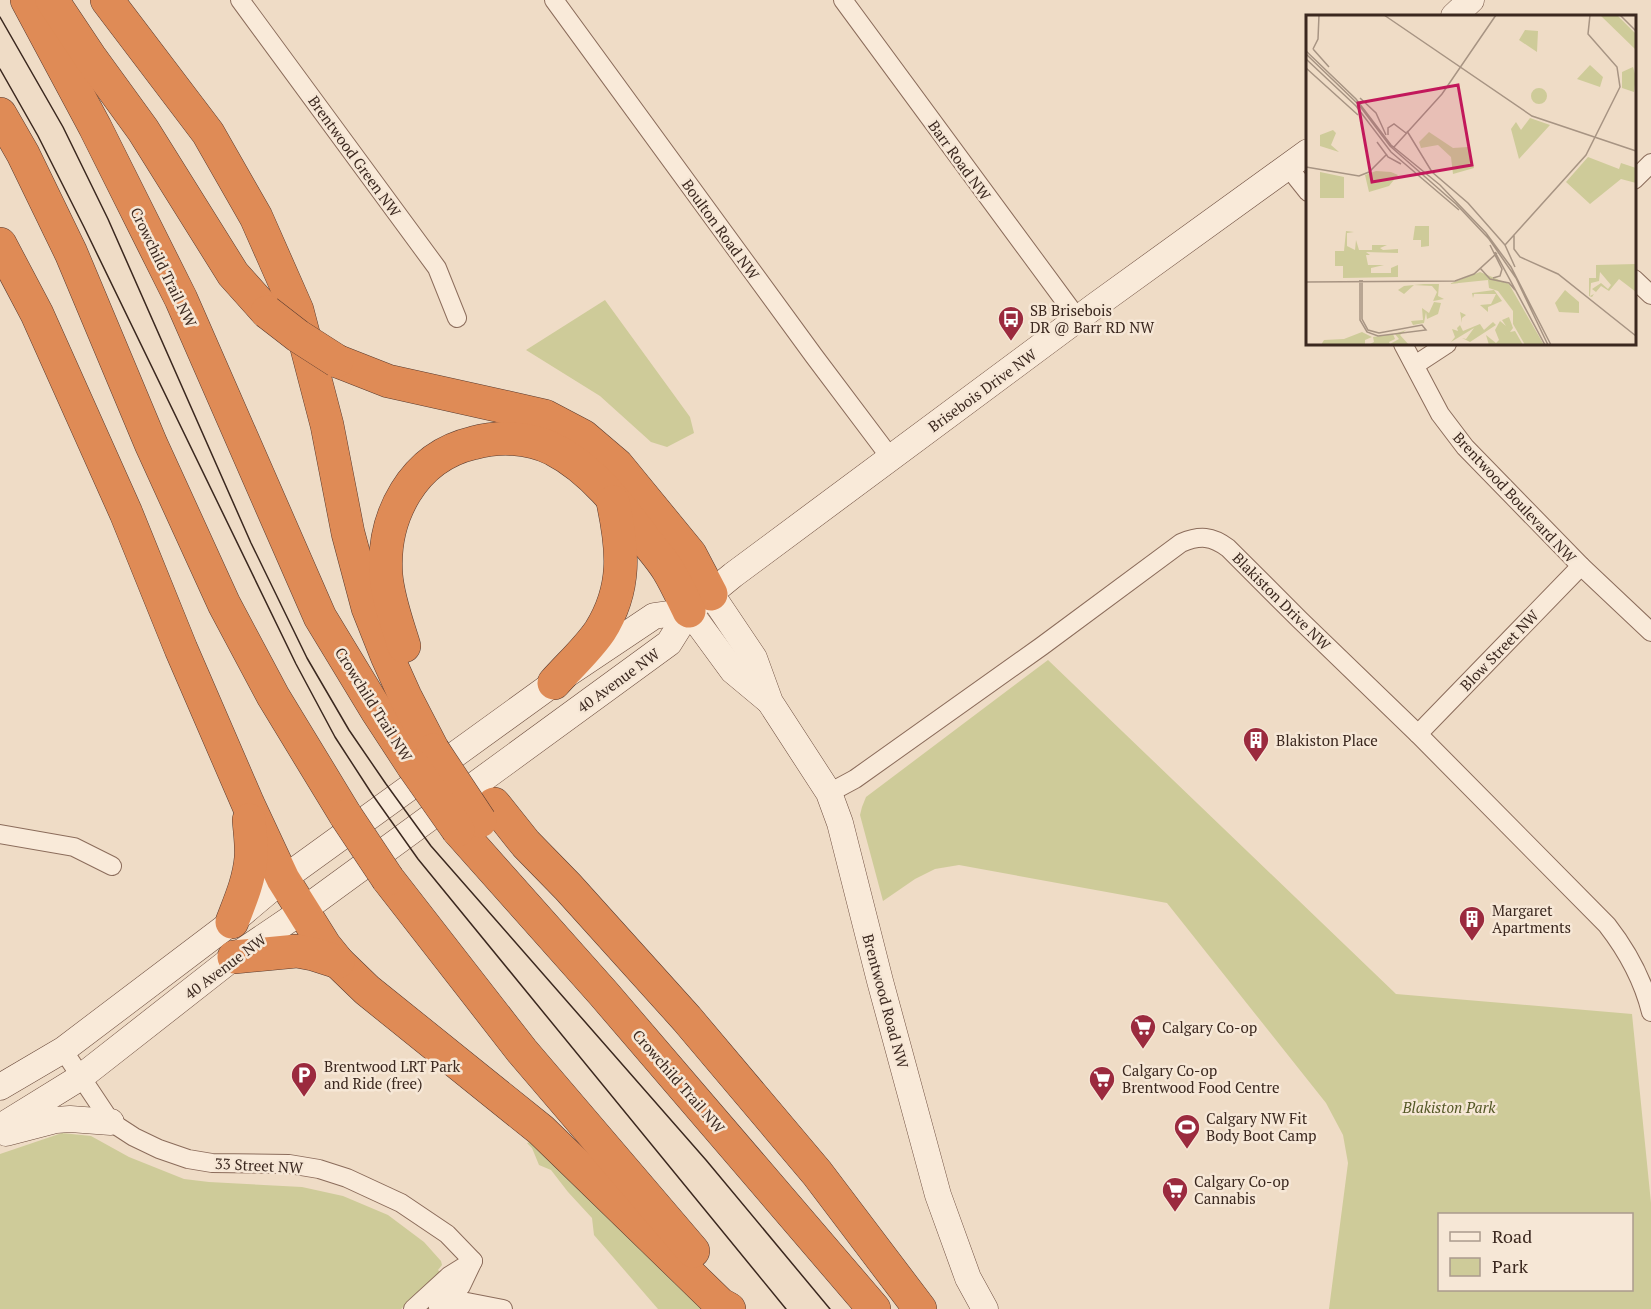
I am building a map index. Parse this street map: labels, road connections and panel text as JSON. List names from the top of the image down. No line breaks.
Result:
{"streets":{"highway":["Crowchild Trail NW"],"street":["Brentwood Green NW","Barr Road NW","Boulton Road NW","Brisebois Drive NW","Brentwood Boulevard NW","Blakiston Drive NW","Blow Street NW","40 Avenue NW","Brentwood Road NW","33 Street NW"]},"crossings":[["Barr Road NW","Brisebois Drive NW"],["Boulton Road NW","Brisebois Drive NW"],["Brisebois Drive NW","40 Avenue NW"],["Brisebois Drive NW","Brentwood Road NW"],["Brentwood Boulevard NW","Blow Street NW"],["Blakiston Drive NW","Blow Street NW"],["Blakiston Drive NW","Brentwood Road NW"],["40 Avenue NW","Brentwood Road NW"],["40 Avenue NW","33 Street NW"]],"parks":["Blakiston Park"],"places":{"bus stop":["SB Brisebois DR @ Barr RD NW"],"building":["Blakiston Place","Margaret Apartments"],"supermarket":["Calgary Co-op","Calgary Co-op Brentwood Food Centre","Calgary Co-op Cannabis"],"parking":["Brentwood LRT Park and Ride (free)"],"sports":["Calgary NW Fit Body Boot Camp"]},"legend":["Road","Park"]}
